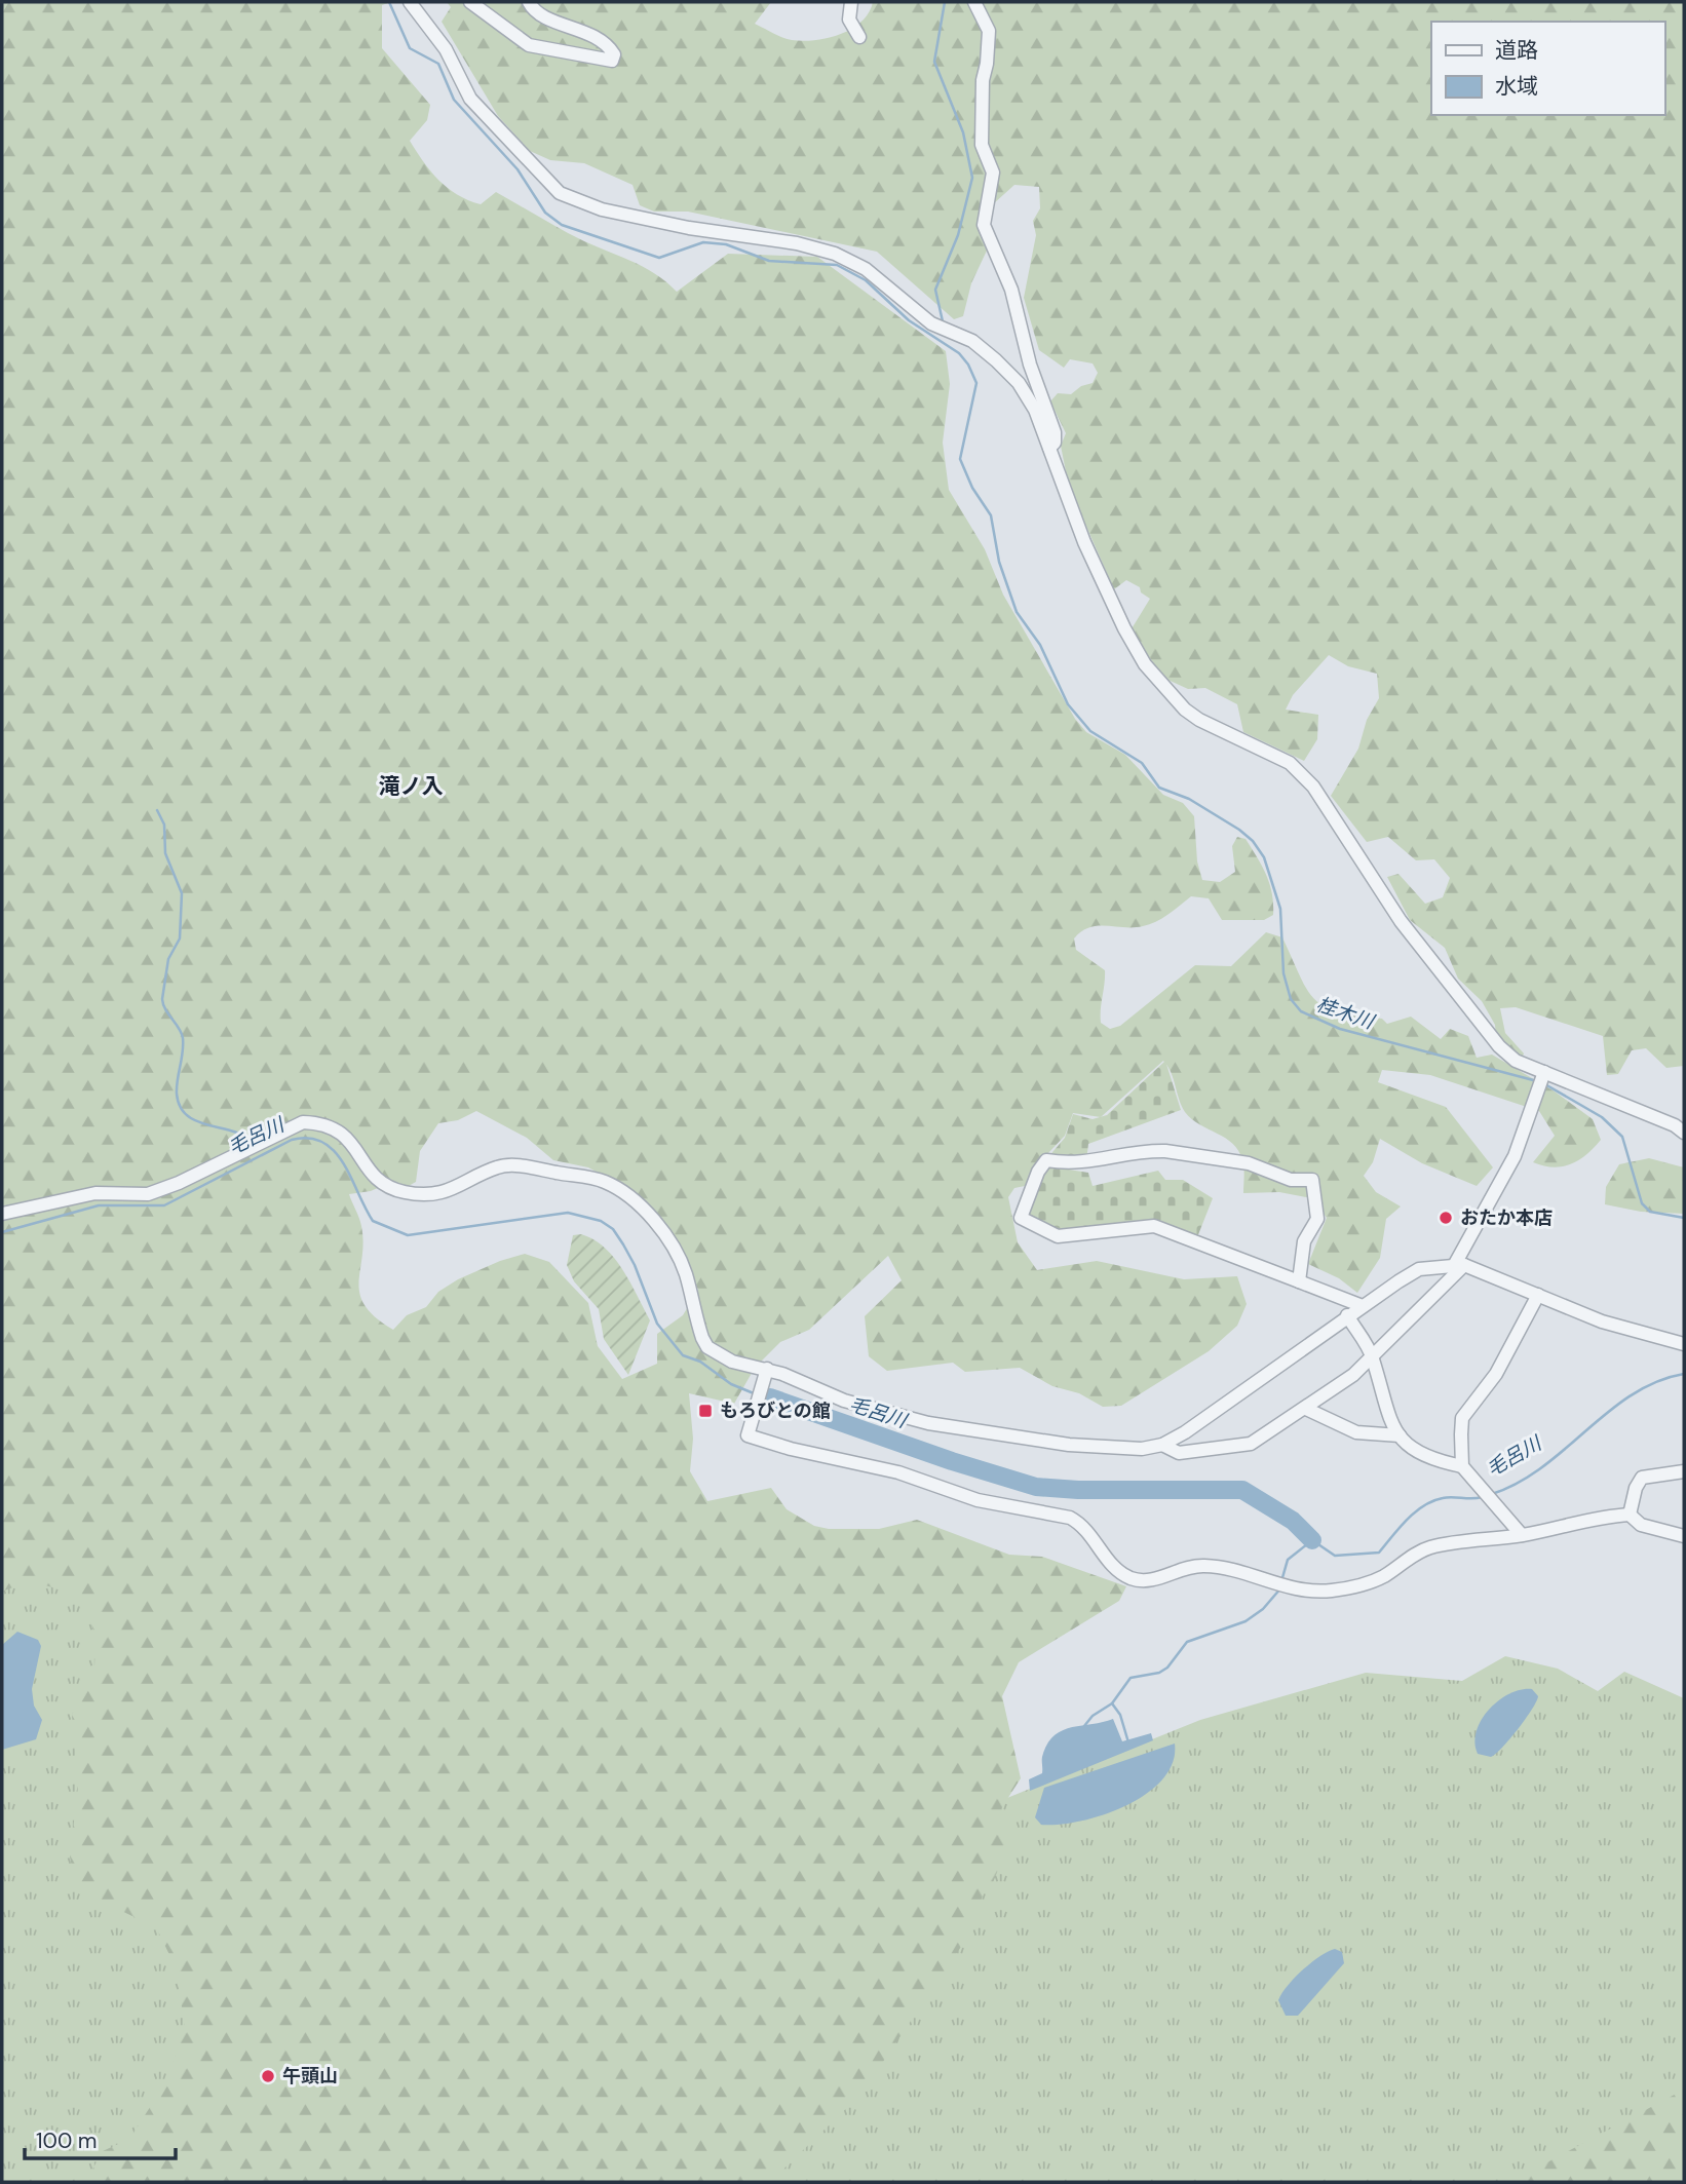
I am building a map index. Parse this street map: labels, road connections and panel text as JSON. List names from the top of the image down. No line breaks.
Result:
{"districts":["滝ノ入"],"water":["桂木川","毛呂川"],"places":{"other":["おたか本店","午頭山"],"transit":["もろびとの館"]},"legend":["道路","水域"],"scale_bar":"100 m"}
